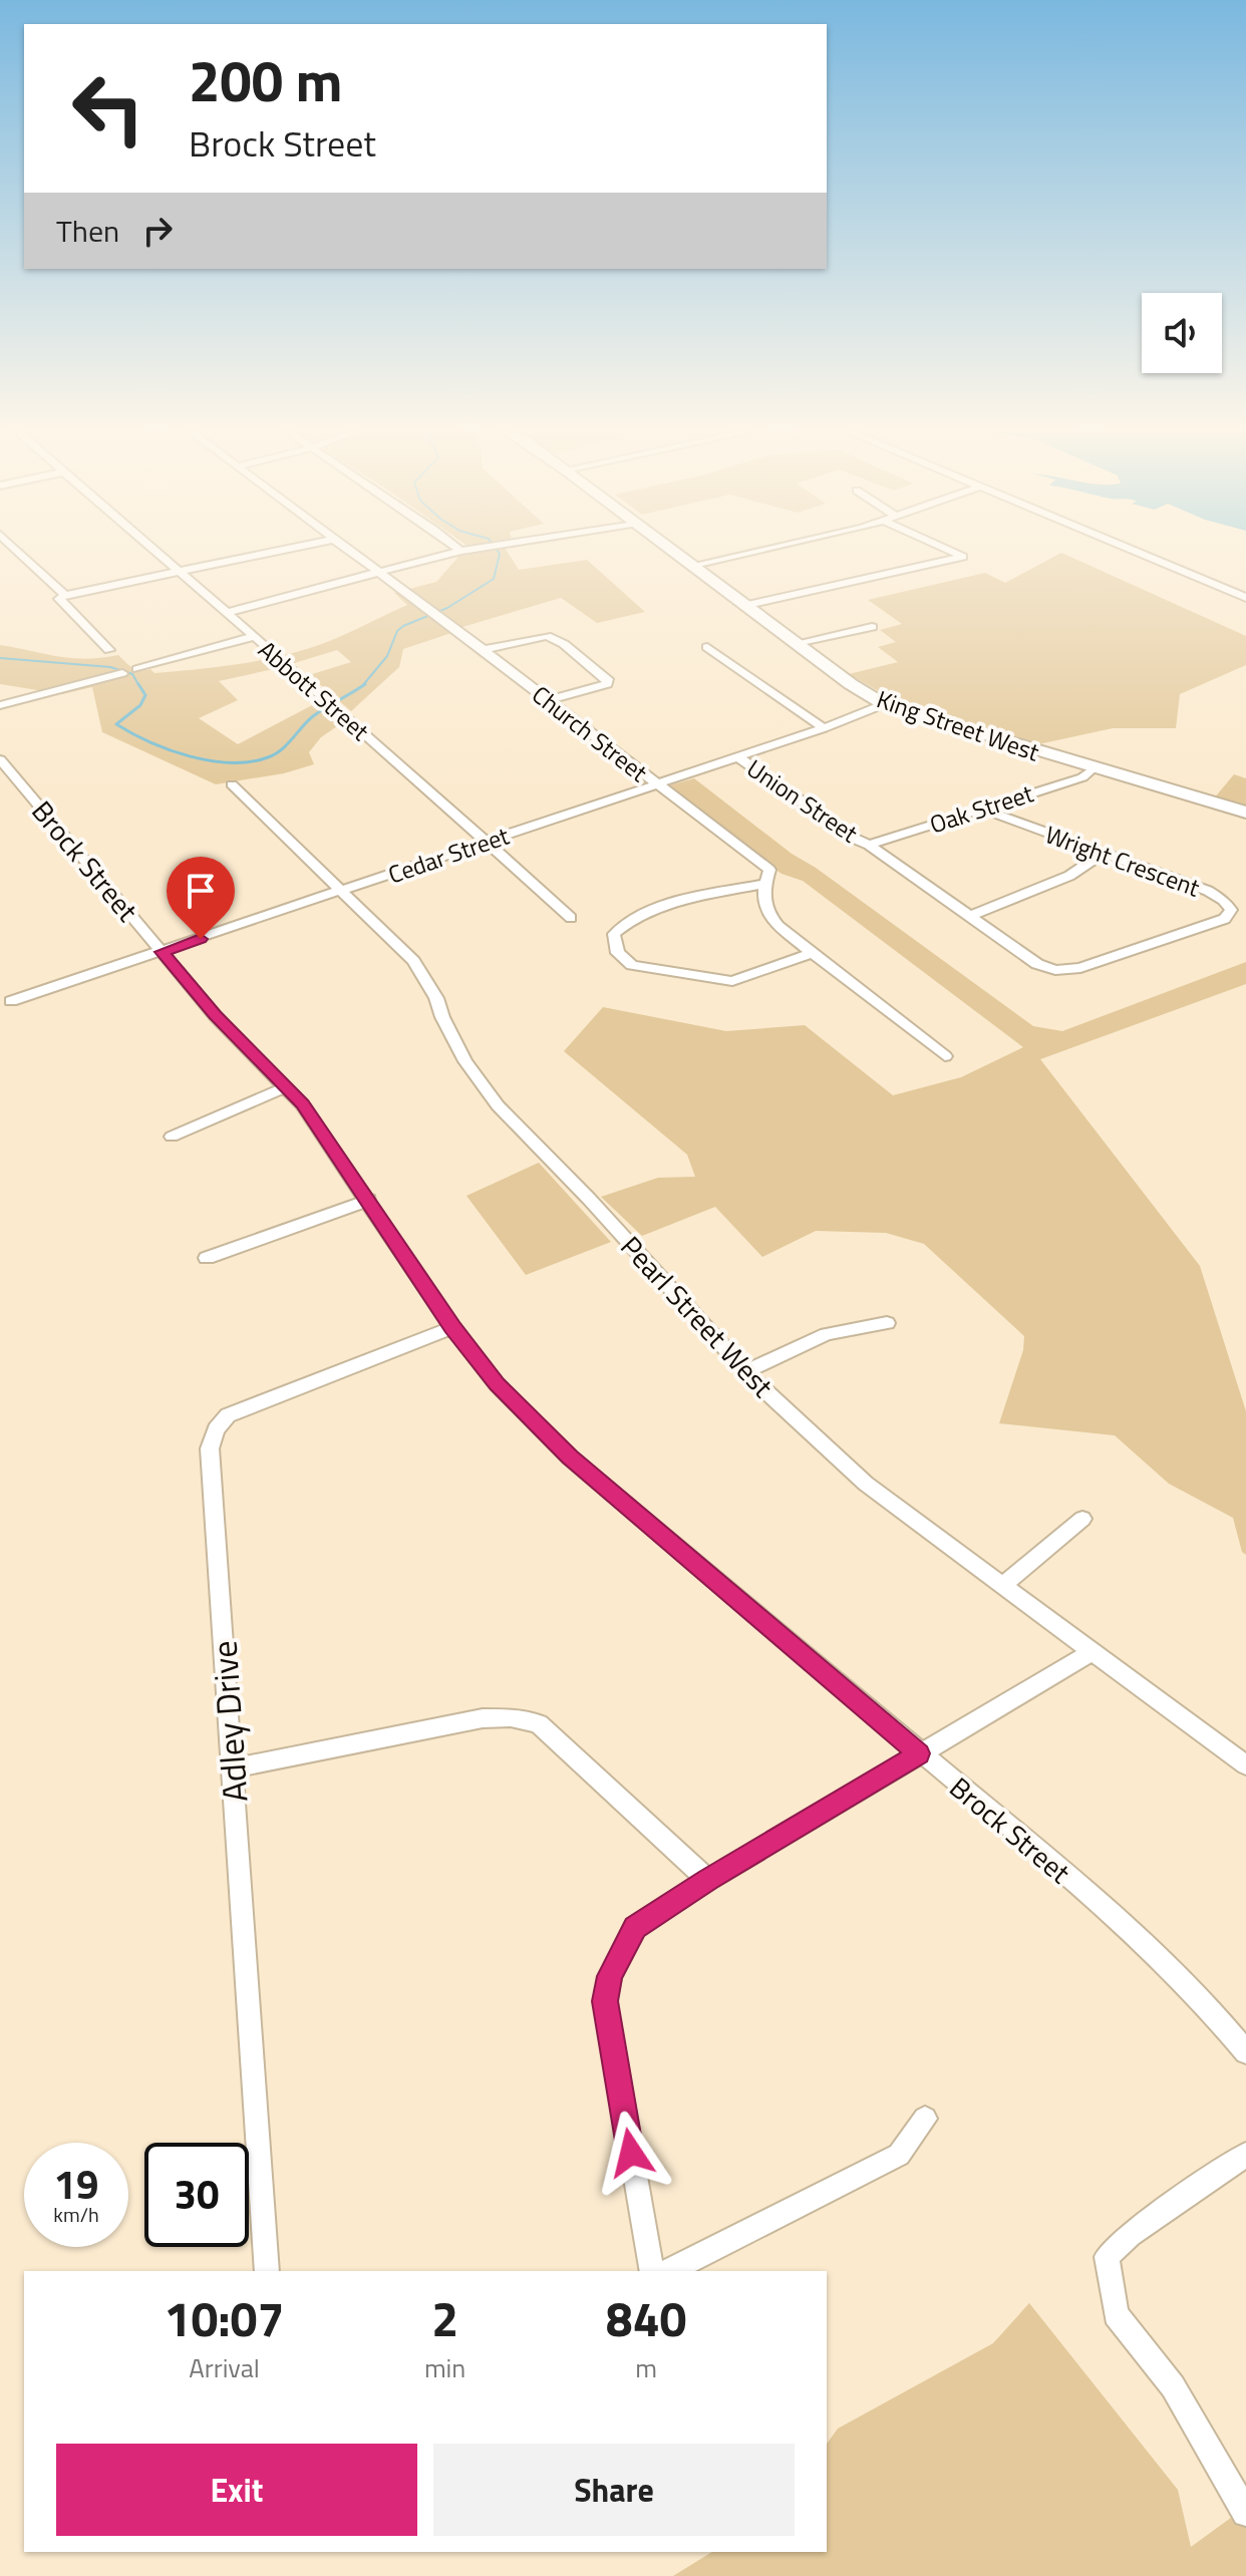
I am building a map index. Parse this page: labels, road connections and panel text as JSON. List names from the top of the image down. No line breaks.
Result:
{"streets":{"main road":["King Street West"],"street":["Abbott Street","Church Street","Union Street","Oak Street","Cedar Street","Brock Street","Wright Crescent","Pearl Street West","Adley Drive"]},"crossings":[["Abbott Street","Cedar Street"],["King Street West","Oak Street"],["King Street West","Cedar Street"],["Church Street","Cedar Street"],["Union Street","Oak Street"],["Union Street","Cedar Street"],["Union Street","Wright Crescent"],["Oak Street","Wright Crescent"],["Cedar Street","Brock Street"],["Cedar Street","Pearl Street West"],["Brock Street","Adley Drive"]],"page":{"turn":["200 m","Brock Street"],"then":"Then","speed":"19 km/h","limit":"30","eta":["10:07","Arrival","2","min","840","m"],"buttons":["Exit","Share"]}}
